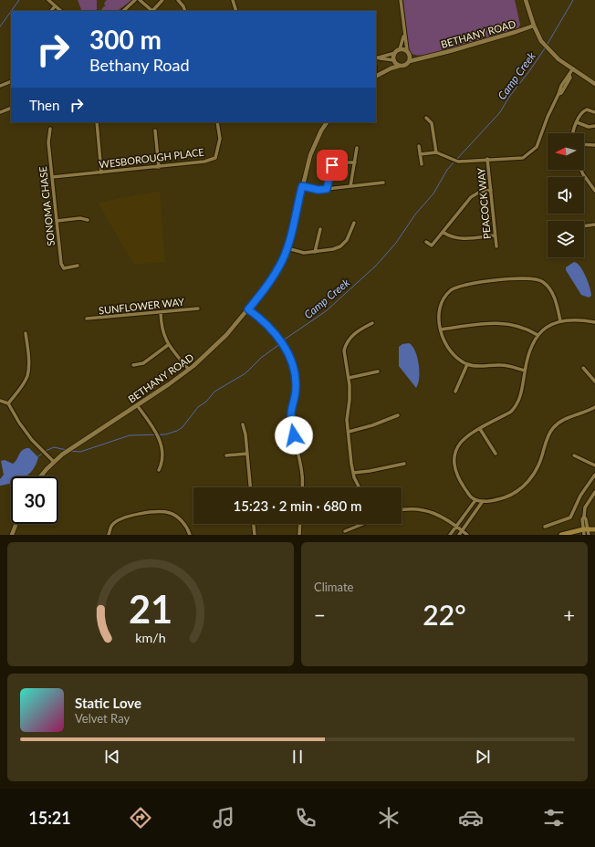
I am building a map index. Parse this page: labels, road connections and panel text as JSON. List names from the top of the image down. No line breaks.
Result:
{"streets":{"street":["BETHANY ROAD","WESBOROUGH PLACE","PEACOCK WAY","SONOMA CHASE","SUNFLOWER WAY"]},"crossings":[["WESBOROUGH PLACE","SONOMA CHASE"]],"water":["Camp Creek"],"north":"left","page":{"turn":["300 m","Bethany Road"],"then":"Then","limit":"30","trip":"15:23 · 2 min · 680 m","tile":"Climate","heat":["−","22°","+"],"song":["Static Love","Velvet Ray"],"tabs":"15:21","gauge":["21","km/h"]}}
